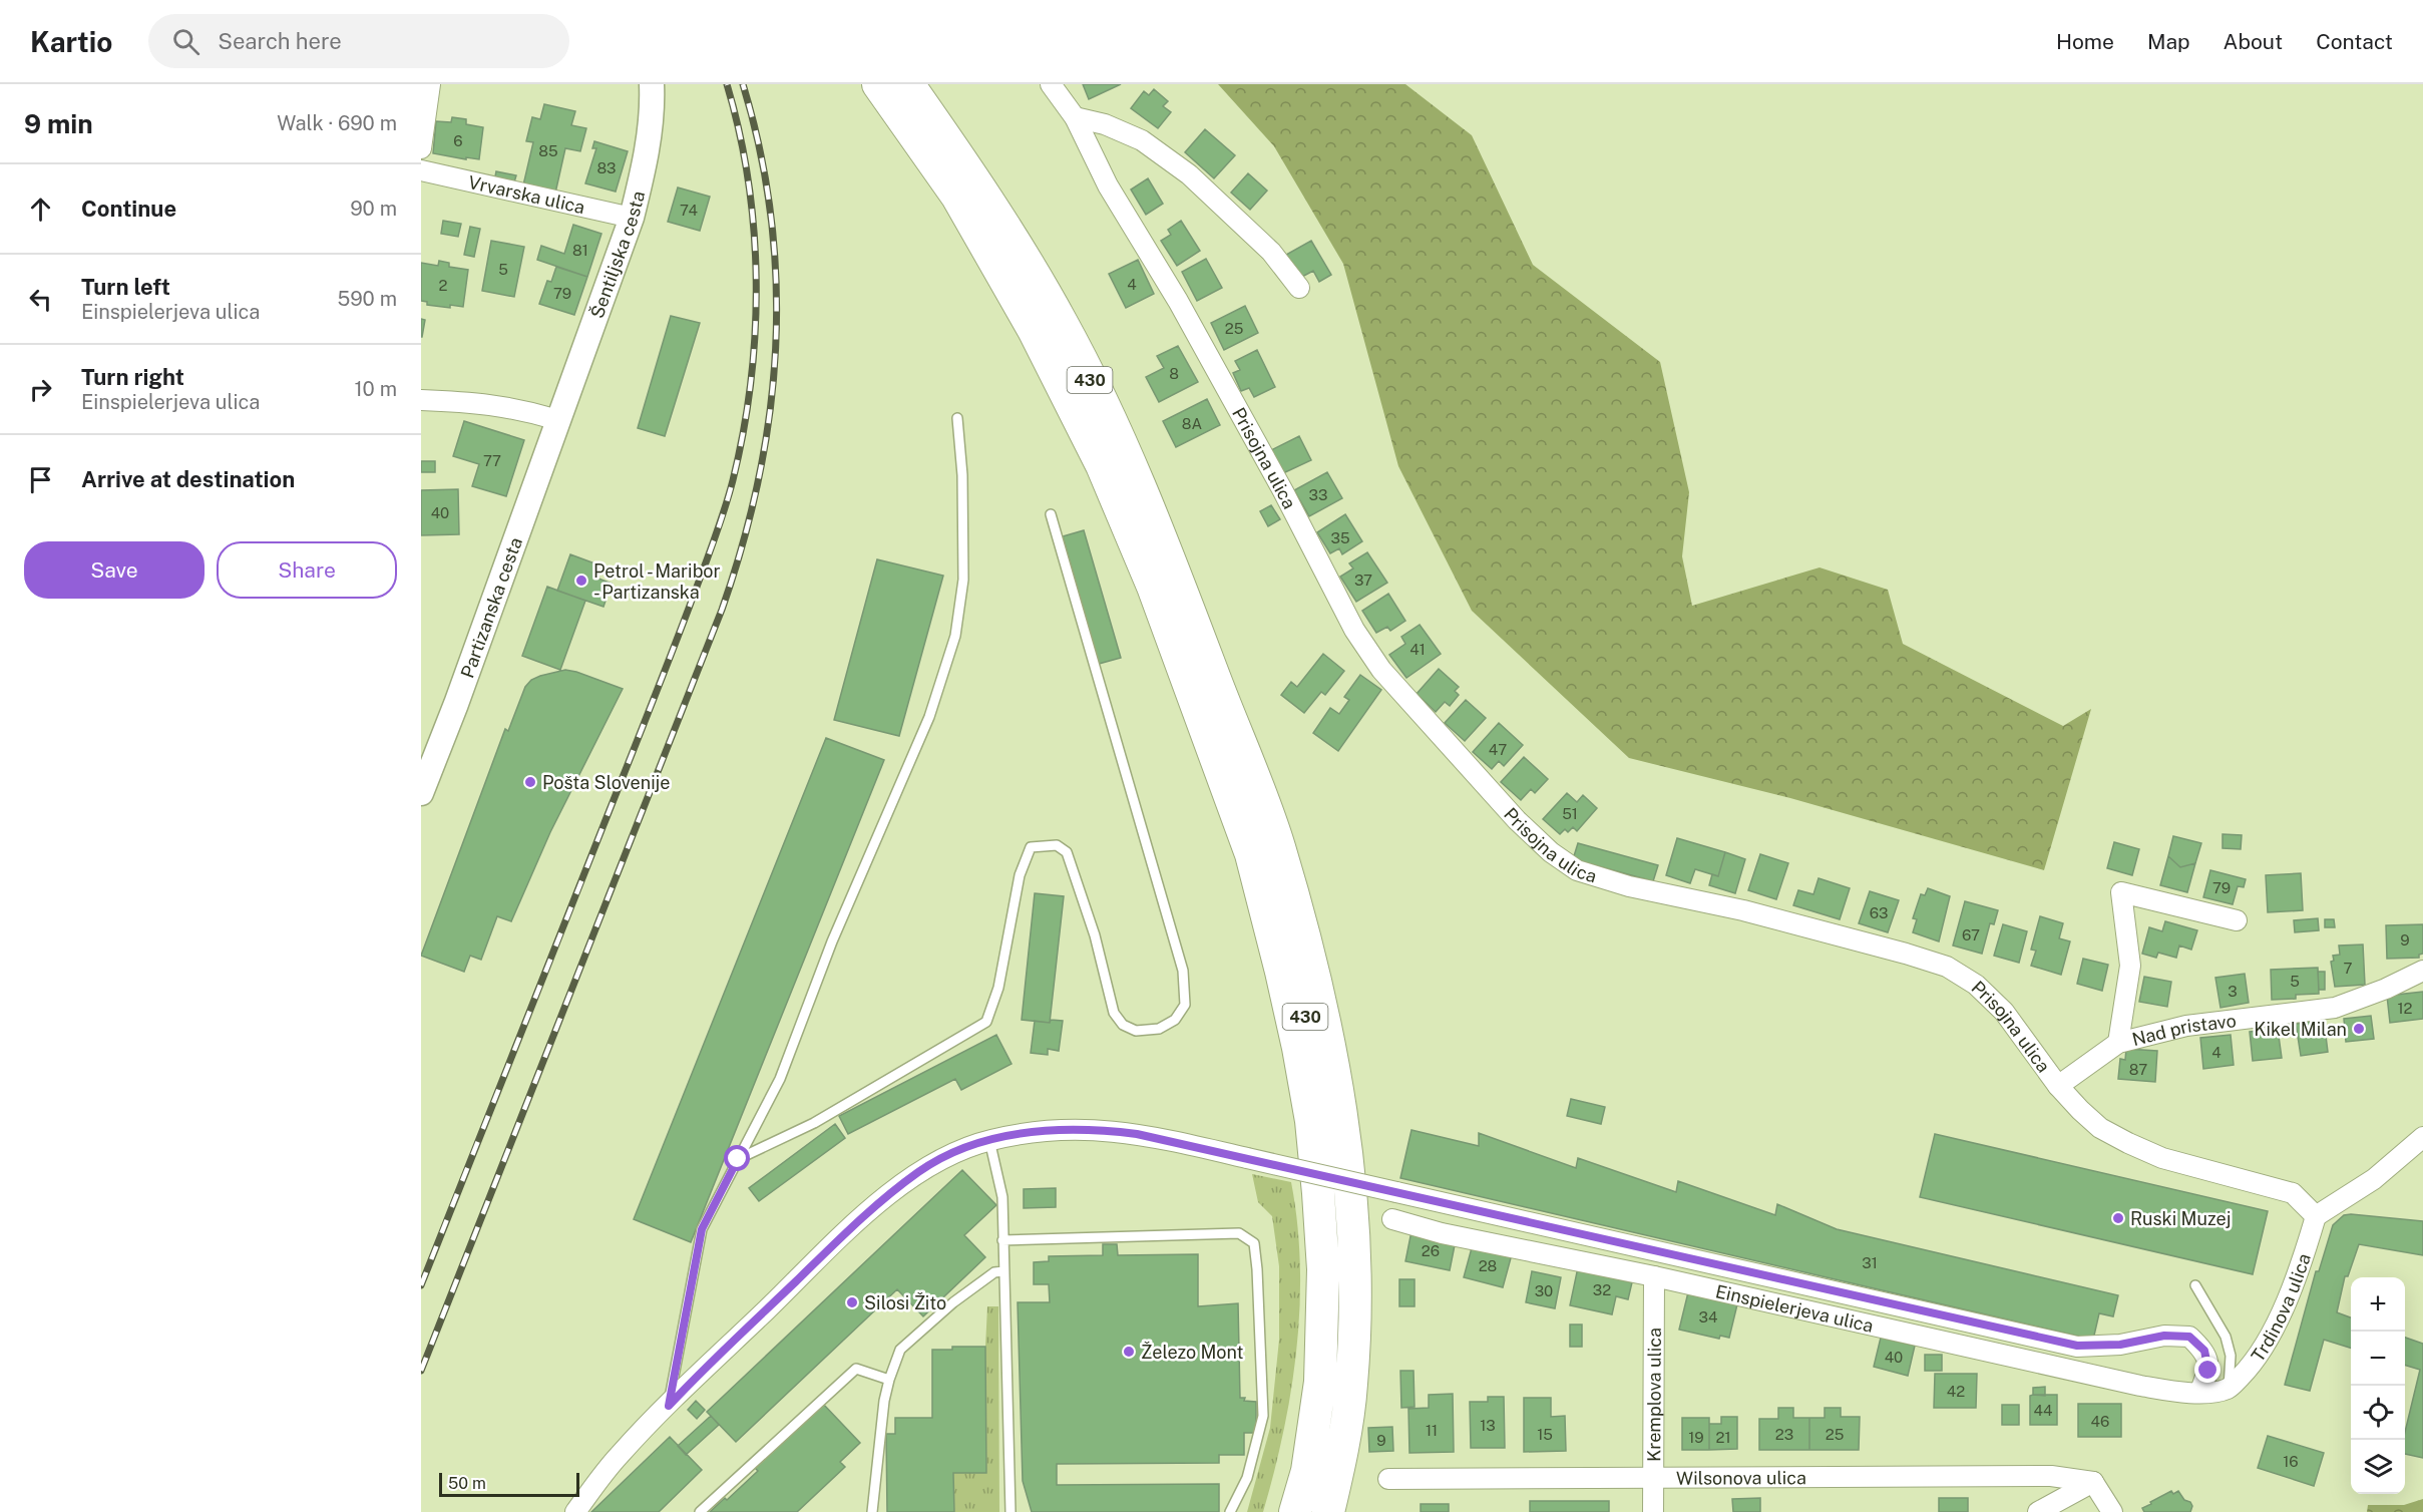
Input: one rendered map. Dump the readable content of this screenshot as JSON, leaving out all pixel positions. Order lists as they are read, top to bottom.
{
  "streets": {
    "highway": ["430"],
    "street": [
      "Vrvarska ulica",
      "Šentiljska cesta",
      "Prisojna ulica",
      "Partizanska cesta",
      "Nad pristavo",
      "Trdinova ulica",
      "Einspielerjeva ulica",
      "Kremplova ulica",
      "Wilsonova ulica"
    ]
  },
  "crossings": [
    ["Vrvarska ulica", "Šentiljska cesta"],
    ["Šentiljska cesta", "Partizanska cesta"],
    ["Prisojna ulica", "Nad pristavo"],
    ["Prisojna ulica", "Trdinova ulica"],
    ["Trdinova ulica", "Einspielerjeva ulica"],
    ["Einspielerjeva ulica", "Kremplova ulica"],
    ["Kremplova ulica", "Wilsonova ulica"]
  ],
  "places": [
    "Petrol - Maribor - Partizanska",
    "Pošta Slovenije",
    "Kikel Milan",
    "Ruski Muzej",
    "Silosi Žito",
    "Železo Mont"
  ],
  "house_numbers": [
    "6",
    "85",
    "83",
    "74",
    "81",
    "5",
    "4",
    "2",
    "79",
    "25",
    "8",
    "8A",
    "77",
    "33",
    "40",
    "35",
    "37",
    "41",
    "47",
    "51",
    "79",
    "63",
    "67",
    "9",
    "7",
    "5",
    "3",
    "12",
    "4",
    "87",
    "26",
    "31",
    "28",
    "32",
    "30",
    "34",
    "40",
    "42",
    "44",
    "46",
    "13",
    "11",
    "15",
    "23",
    "25",
    "19",
    "21",
    "9",
    "16"
  ],
  "scale_bar": "50 m",
  "page": {
    "header": "Kartio",
    "search": "Search here",
    "nav": [
      "Home",
      "Map",
      "About",
      "Contact"
    ],
    "heading": ["9 min", "Walk · 690 m"],
    "list": [
      ["Continue", "90 m"],
      ["Turn left", "Einspielerjeva ulica", "590 m"],
      ["Turn right", "Einspielerjeva ulica", "10 m"],
      "Arrive at destination"
    ],
    "buttons": ["Save", "Share"],
    "map_buttons": ["+", "−"],
    "scale": "50 m"
  }
}
